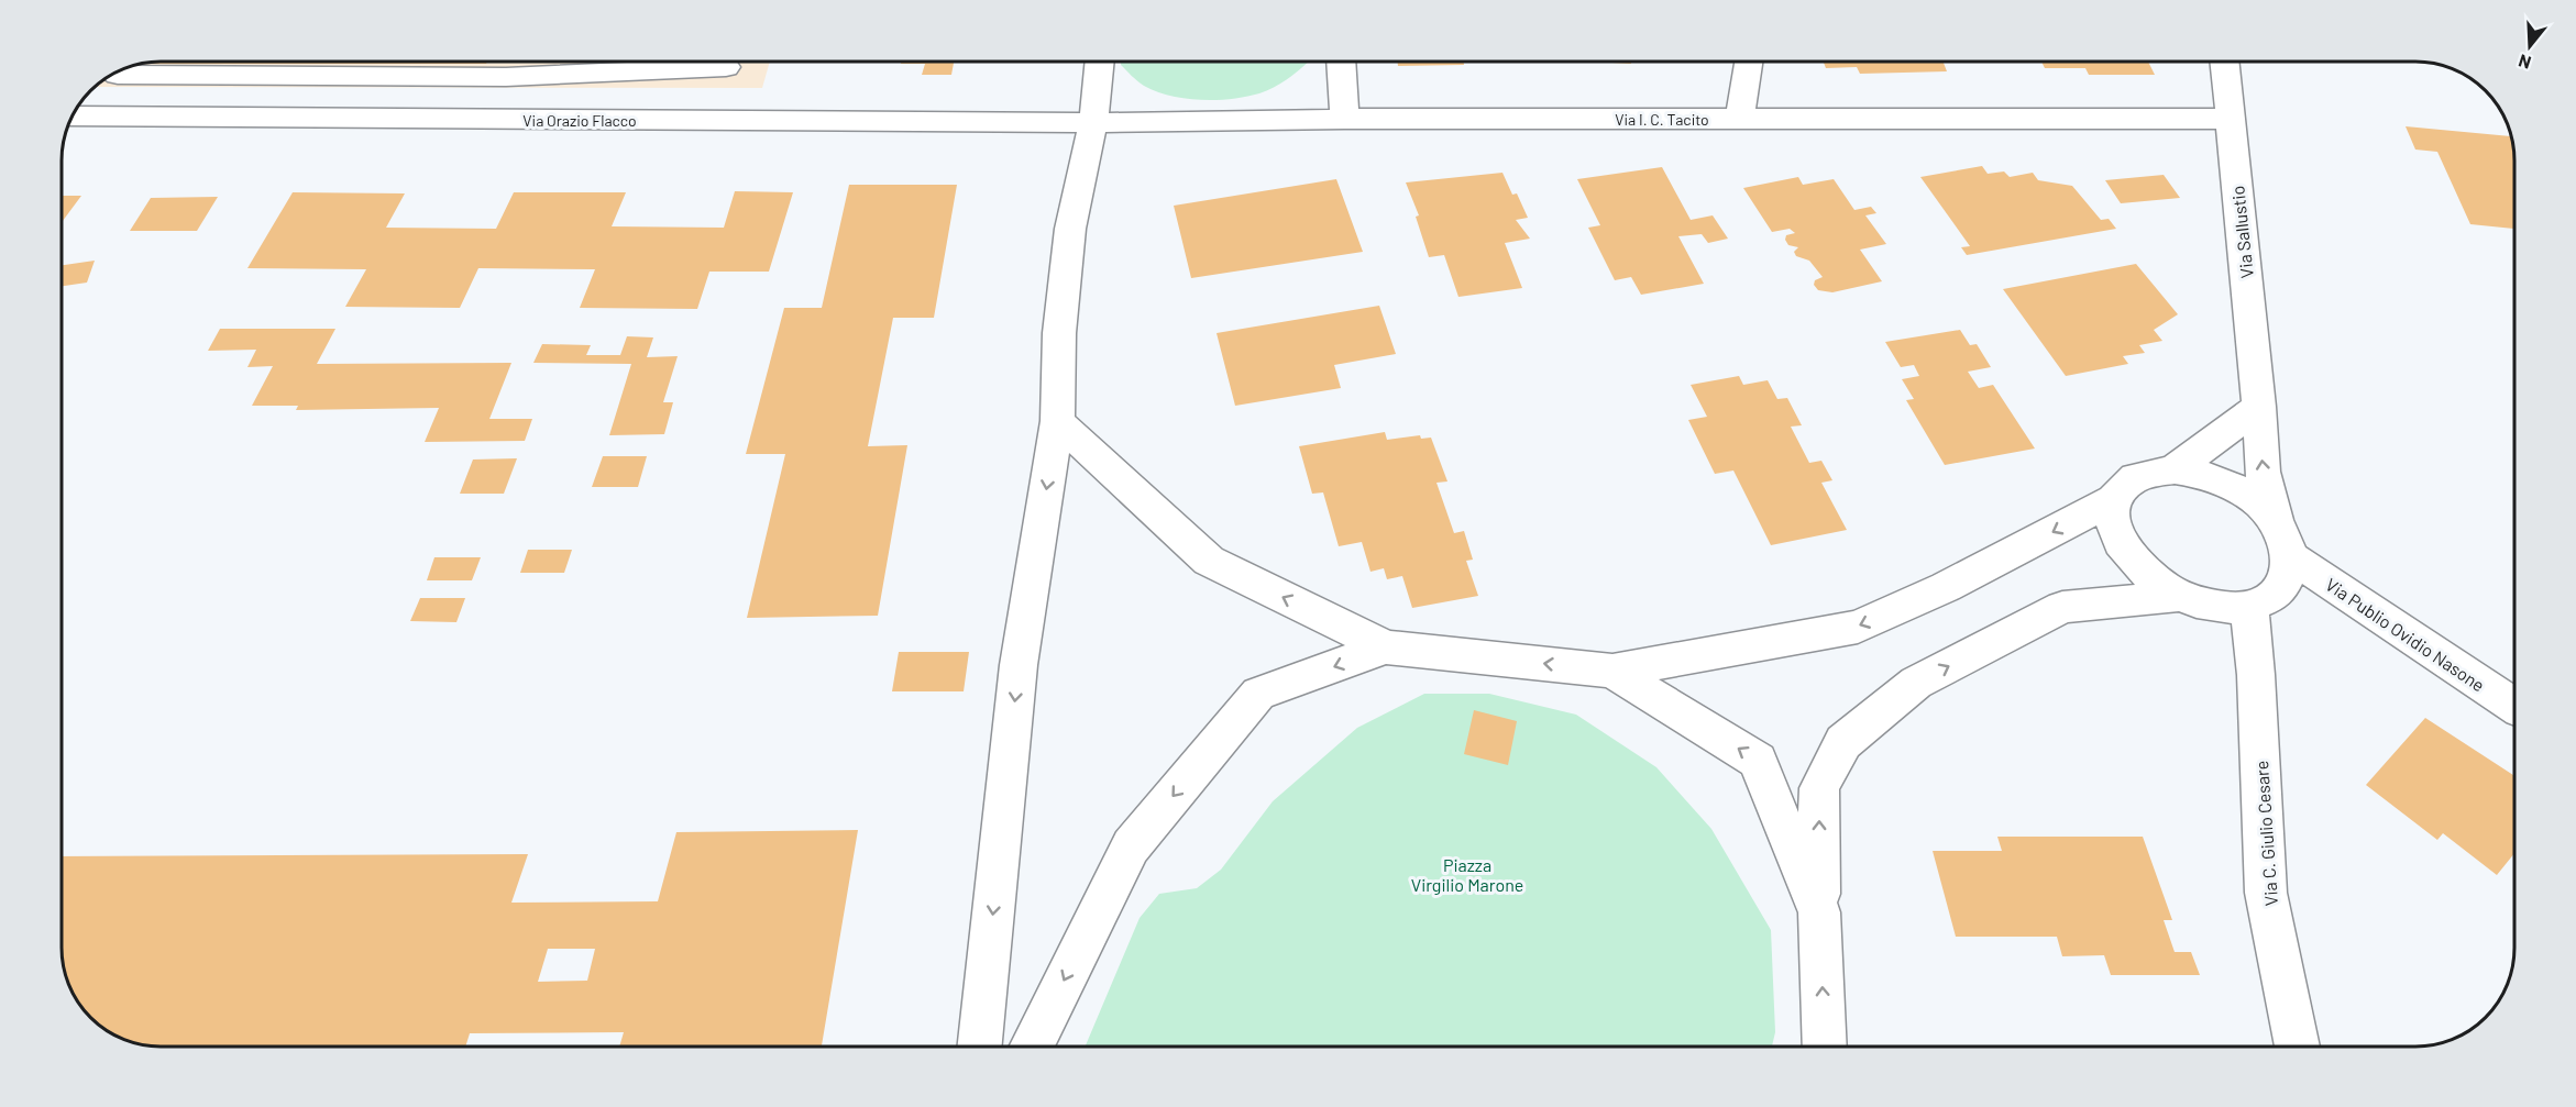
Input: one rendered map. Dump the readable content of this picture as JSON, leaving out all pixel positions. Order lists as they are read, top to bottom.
{
  "streets": {
    "street": [
      "Via I. C. Tacito",
      "Via Orazio Flacco",
      "Via Sallustio",
      "Via Publio Ovidio Nasone",
      "Via C. Giulio Cesare"
    ]
  },
  "crossings": [
    ["Via I. C. Tacito", "Via Orazio Flacco"],
    ["Via I. C. Tacito", "Via Sallustio"],
    ["Via Sallustio", "Via Publio Ovidio Nasone"],
    ["Via Sallustio", "Via C. Giulio Cesare"],
    ["Via Publio Ovidio Nasone", "Via C. Giulio Cesare"]
  ],
  "parks": ["Piazza Virgilio Marone"],
  "north": "bottom"
}
